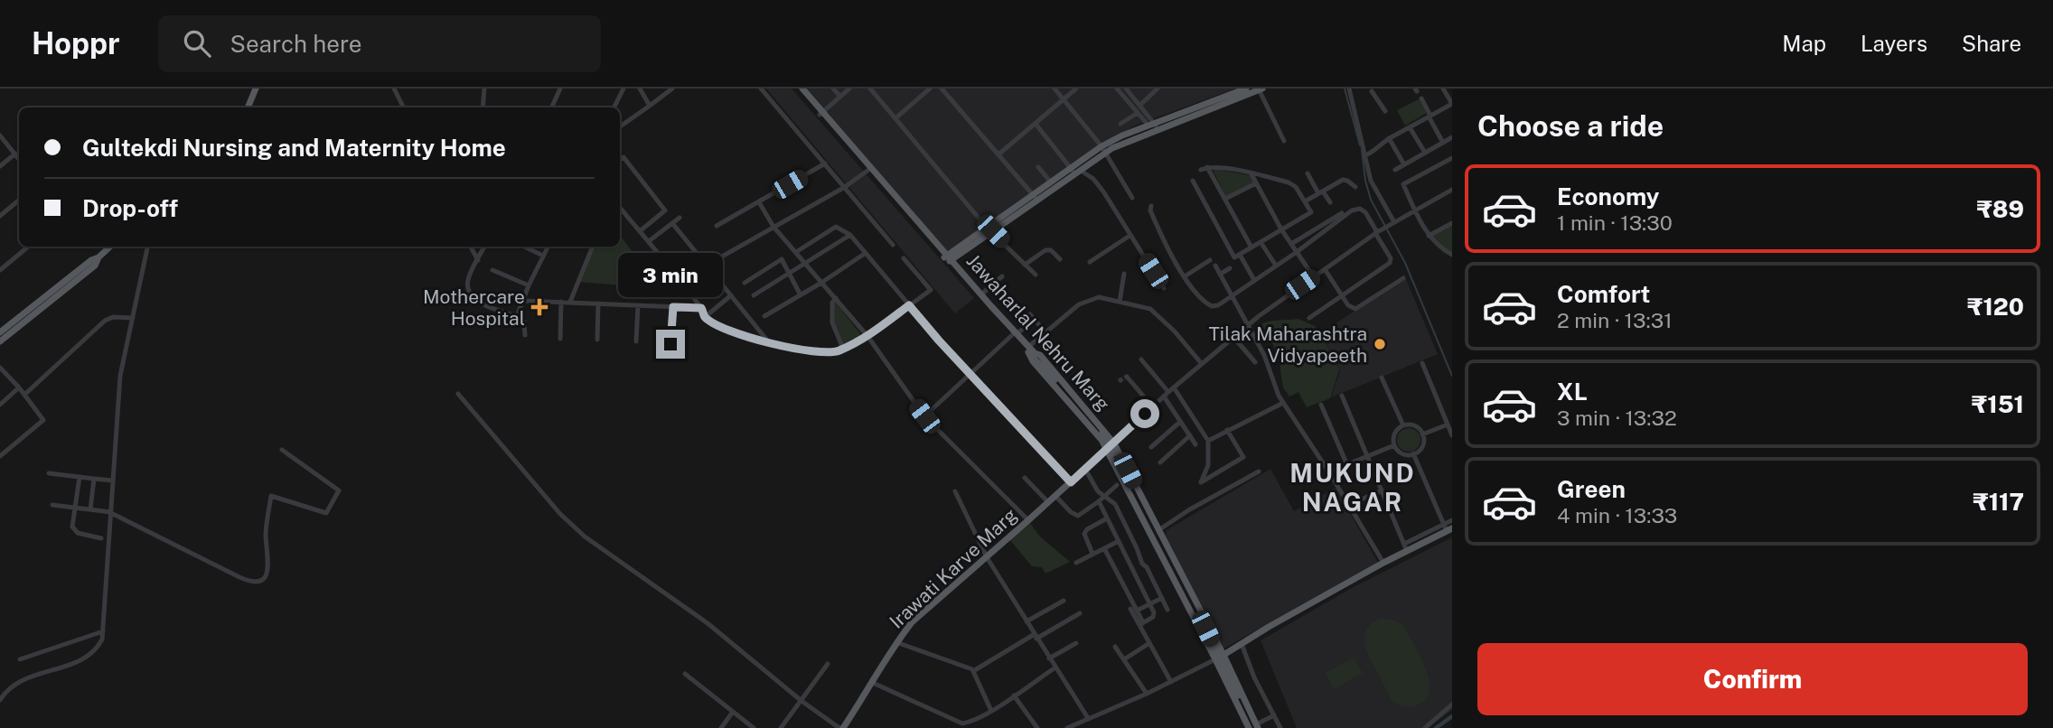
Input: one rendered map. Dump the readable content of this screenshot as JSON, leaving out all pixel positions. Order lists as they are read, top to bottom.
{
  "streets": {
    "main road": ["Jawaharlal Nehru Marg", "Irawati Karve Marg"]
  },
  "crossings": [
    ["Jawaharlal Nehru Marg", "Irawati Karve Marg"]
  ],
  "districts": ["MUKUND NAGAR"],
  "places": {
    "health": ["Mothercare Hospital"],
    "other": ["Tilak Maharashtra Vidyapeeth"]
  },
  "page": {
    "header": "Hoppr",
    "search": "Search here",
    "nav": ["Map", "Layers", "Share"],
    "heading": "Choose a ride",
    "banner": ["Gultekdi Nursing and Maternity Home", "Drop-off"],
    "list": [
      {
        "name": "Economy",
        "note": "1 min · 13:30",
        "value": "₹89"
      },
      {
        "name": "Comfort",
        "note": "2 min · 13:31",
        "value": "₹120"
      },
      {
        "name": "XL",
        "note": "3 min · 13:32",
        "value": "₹151"
      },
      {
        "name": "Green",
        "note": "4 min · 13:33",
        "value": "₹117"
      }
    ],
    "bubble": "3 min",
    "buttons": "Confirm"
  }
}
